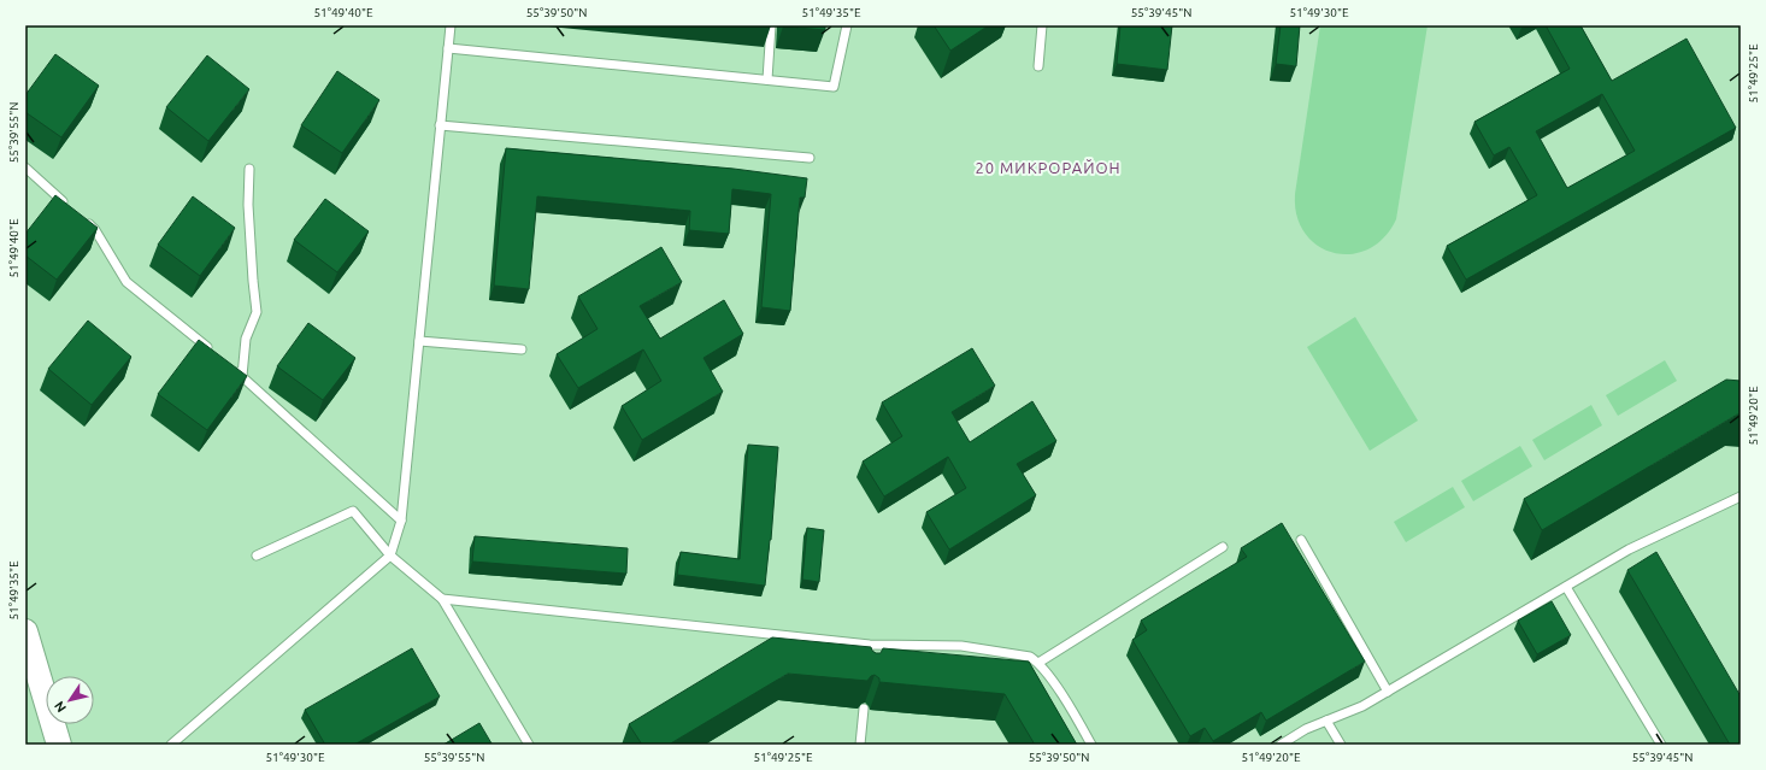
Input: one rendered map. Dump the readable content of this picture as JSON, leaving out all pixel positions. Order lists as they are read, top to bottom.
{
  "districts": ["20 МИКРОРАЙОН"],
  "north": "bottom left",
  "coordinates": [
    "51°49'40\"E",
    "55°39'50\"N",
    "51°49'35\"E",
    "55°39'45\"N",
    "51°49'30\"E",
    "51°49'25\"E",
    "55°39'55\"N",
    "51°49'20\"E"
  ]
}
